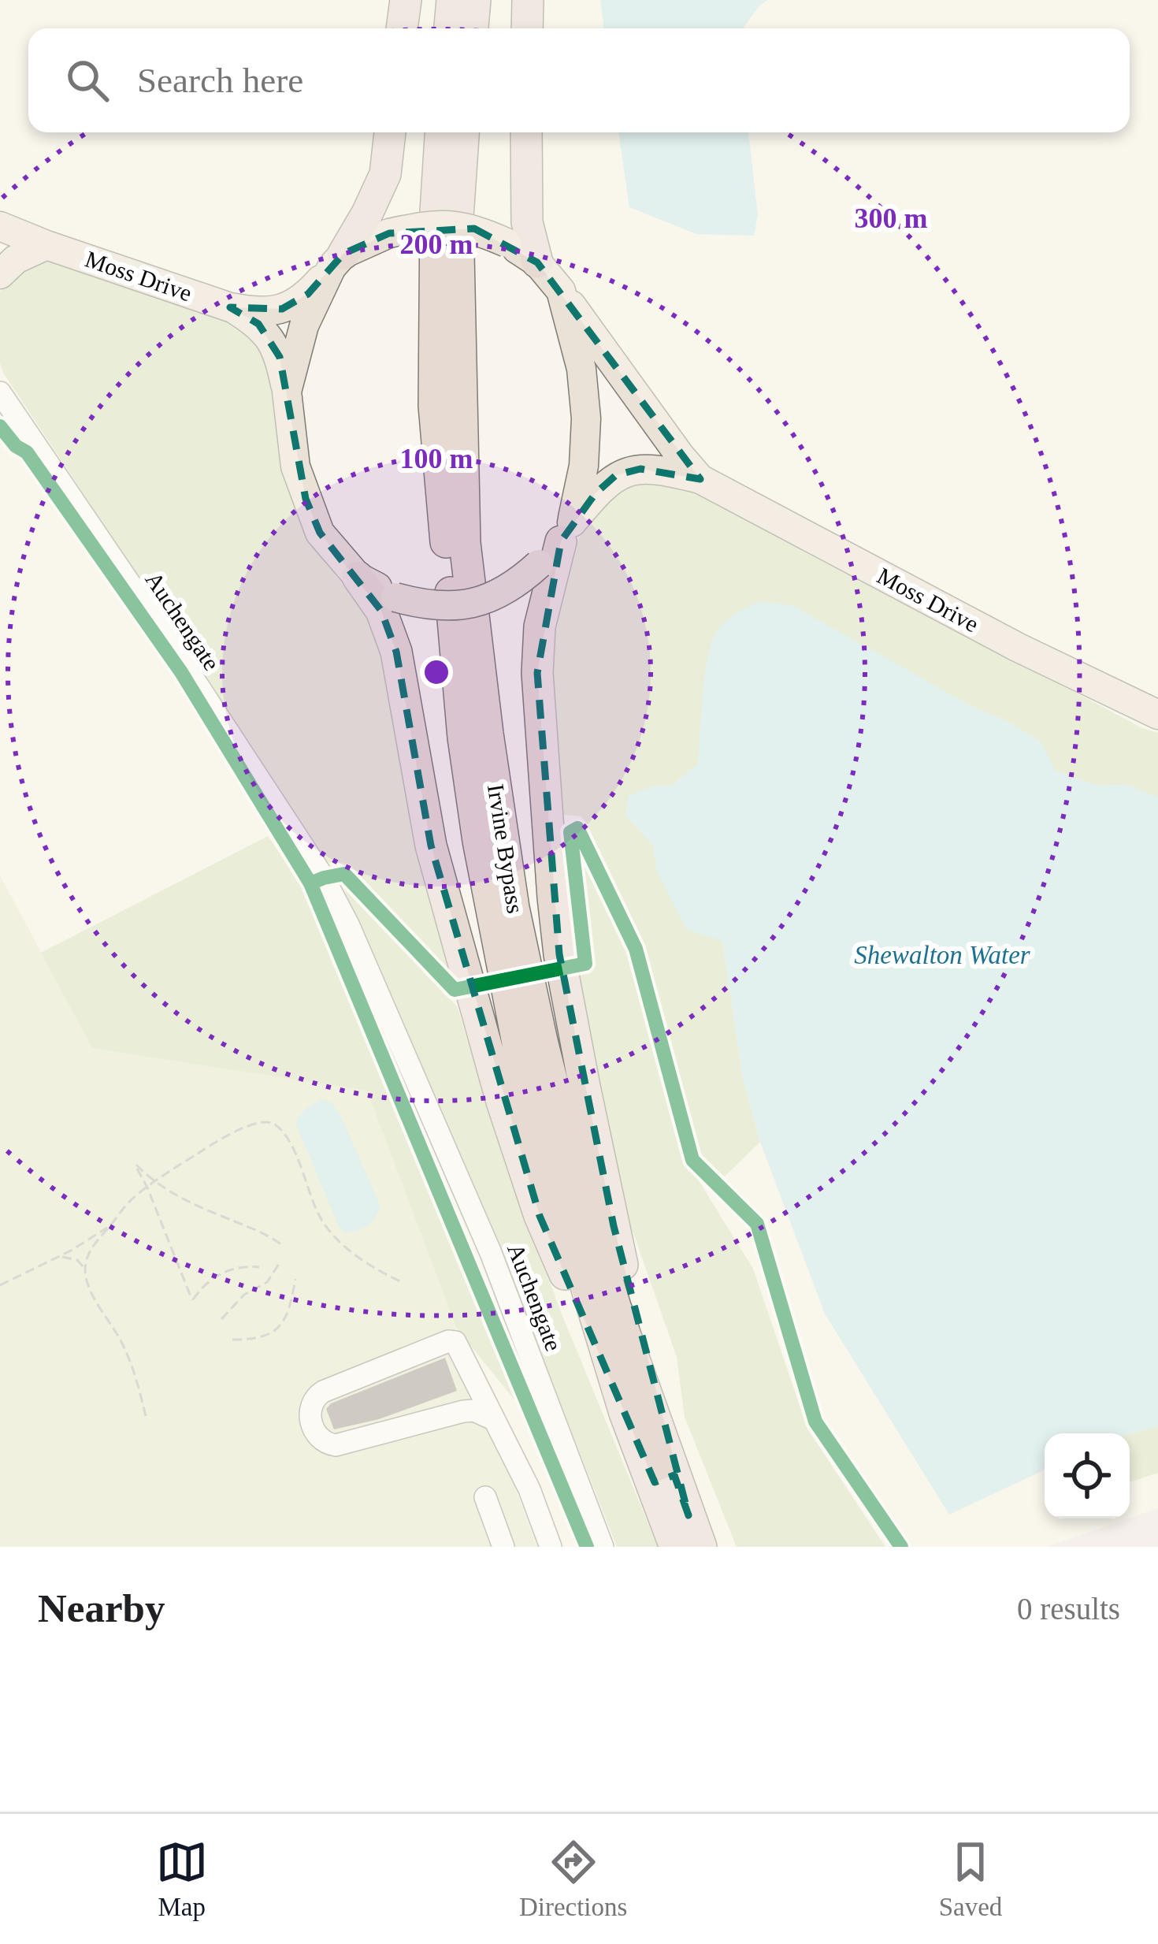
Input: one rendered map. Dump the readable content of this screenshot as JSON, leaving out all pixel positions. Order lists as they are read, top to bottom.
{
  "streets": {
    "highway": ["Irvine Bypass"],
    "main road": ["Moss Drive"],
    "street": ["Auchengate"]
  },
  "water": ["Shewalton Water"],
  "page": {
    "search": "Search here",
    "heading": ["Nearby", "0 results"],
    "nav": ["Map", "Directions", "Saved"]
  },
  "rings": ["300 m", "200 m", "100 m"]
}
